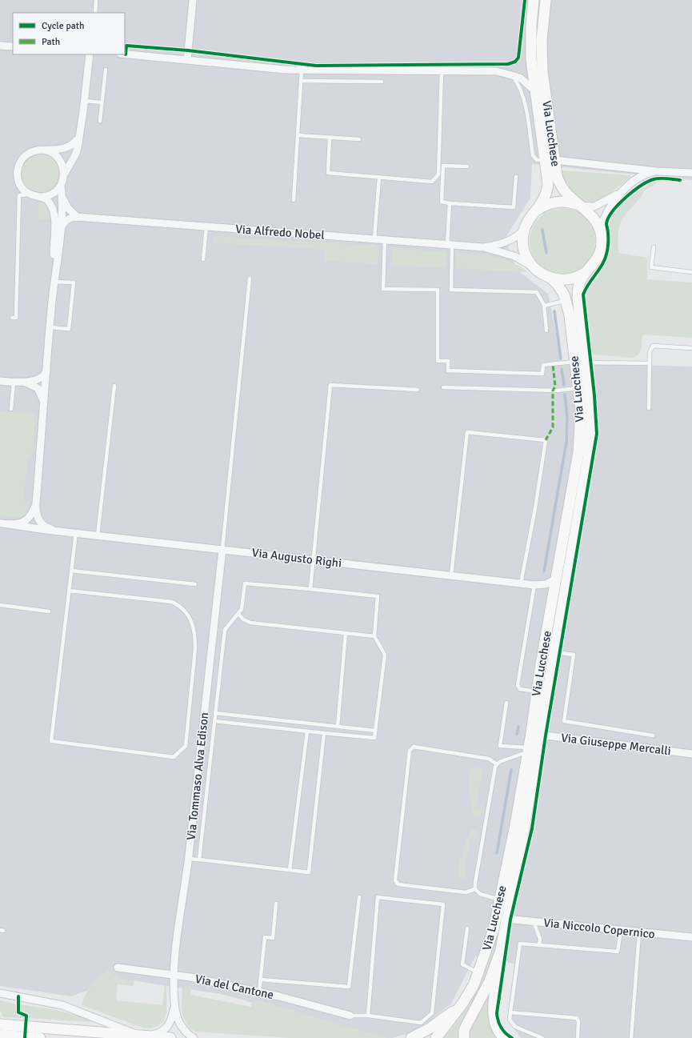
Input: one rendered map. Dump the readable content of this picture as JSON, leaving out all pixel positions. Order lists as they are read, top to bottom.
{
  "streets": {
    "main road": ["Via Lucchese"],
    "street": [
      "Via Alfredo Nobel",
      "Via Augusto Righi",
      "Via Giuseppe Mercalli",
      "Via Tommaso Alva Edison",
      "Via Niccolo Copernico",
      "Via del Cantone"
    ]
  },
  "crossings": [
    ["Via Lucchese", "Via Alfredo Nobel"],
    ["Via Lucchese", "Via Augusto Righi"],
    ["Via Lucchese", "Via Giuseppe Mercalli"],
    ["Via Lucchese", "Via Niccolo Copernico"],
    ["Via Augusto Righi", "Via Tommaso Alva Edison"],
    ["Via Tommaso Alva Edison", "Via del Cantone"]
  ],
  "legend": ["Cycle path", "Path"]
}
